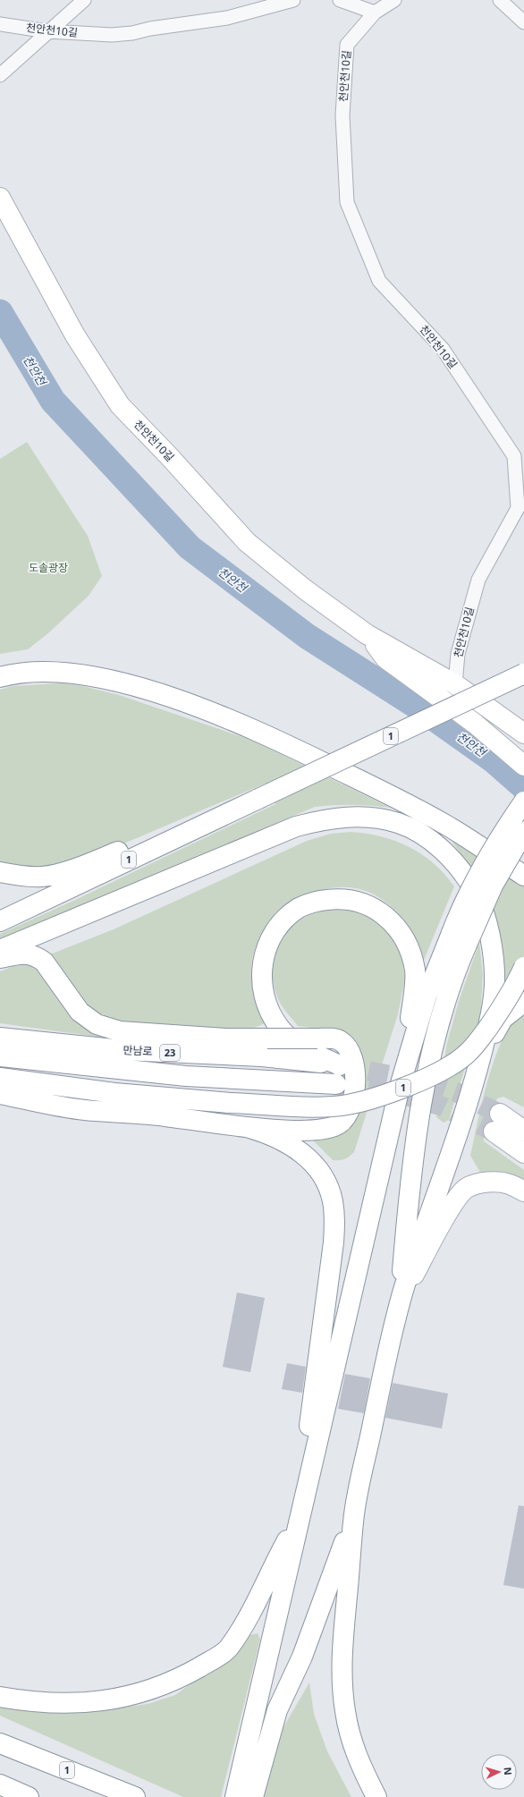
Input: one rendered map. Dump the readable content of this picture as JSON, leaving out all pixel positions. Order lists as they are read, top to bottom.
{
  "streets": {
    "main road": [
      "천안천10길",
      "1",
      "만남로",
      "23"
    ]
  },
  "water": ["천안천"],
  "parks": ["도솔광장"],
  "north": "right"
}
